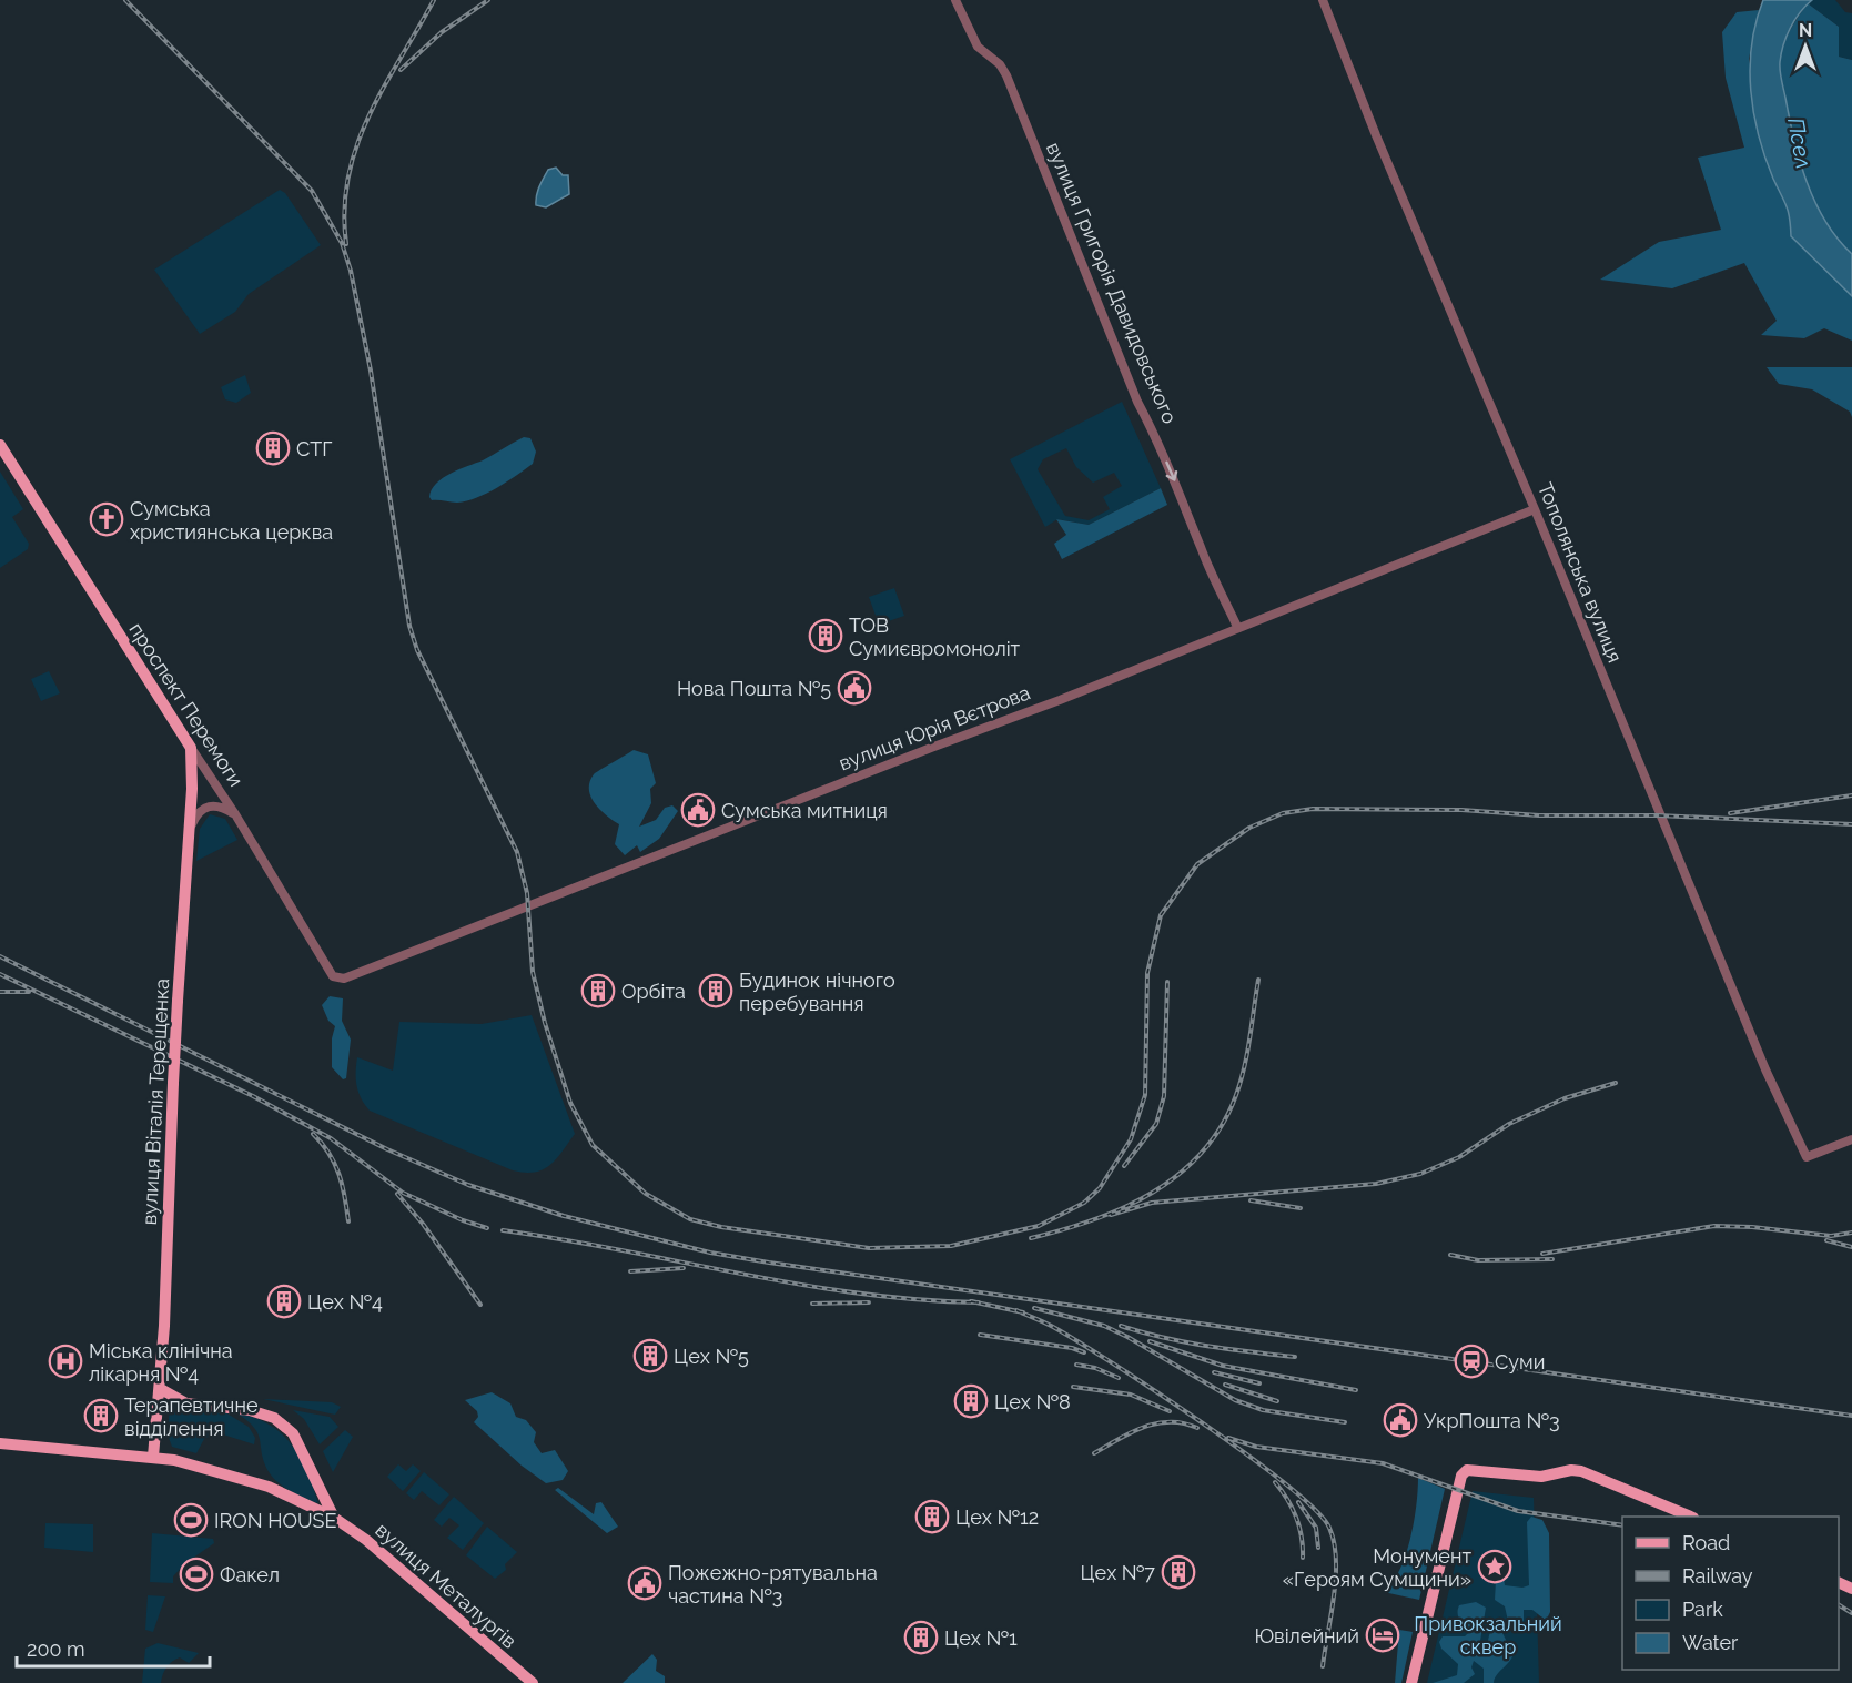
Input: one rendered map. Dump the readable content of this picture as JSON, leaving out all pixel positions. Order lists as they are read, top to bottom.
{
  "streets": {
    "main road": ["проспект Перемоги", "вулиця Віталія Терещенка", "вулиця Металургів"],
    "street": ["вулиця Григорія Давидовського", "Тополянська вулиця", "вулиця Юрія Вєтрова"]
  },
  "crossings": [
    ["вулиця Григорія Давидовського", "вулиця Юрія Вєтрова"],
    ["Тополянська вулиця", "вулиця Юрія Вєтрова"],
    ["проспект Перемоги", "вулиця Юрія Вєтрова"],
    ["проспект Перемоги", "вулиця Віталія Терещенка"],
    ["вулиця Віталія Терещенка", "вулиця Металургів"]
  ],
  "one_way": ["вулиця Григорія Давидовського"],
  "water": ["Псел"],
  "parks": ["Привокзальний сквер"],
  "places": {
    "building": [
      "СТГ",
      "ТОВ Сумиєвромоноліт",
      "Орбіта",
      "Будинок нічного перебування",
      "Цех №4",
      "Цех №5",
      "Цех №8",
      "Терапевтичне відділення",
      "Цех №12",
      "Цех №7",
      "Цех №1"
    ],
    "church": ["Сумська християнська церква"],
    "public building": [
      "Нова Пошта №5",
      "Сумська митниця",
      "УкрПошта №3",
      "Пожежно-рятувальна частина №3"
    ],
    "hospital": ["Міська клінічна лікарня №4"],
    "station": ["Суми"],
    "sports": ["IRON HOUSE", "Факел"],
    "place": ["Монумент «Героям Сумщини»"],
    "hotel": ["Ювілейний"]
  },
  "legend": [
    "Road",
    "Railway",
    "Park",
    "Water"
  ],
  "scale_bar": "200 m",
  "north": "top"
}
